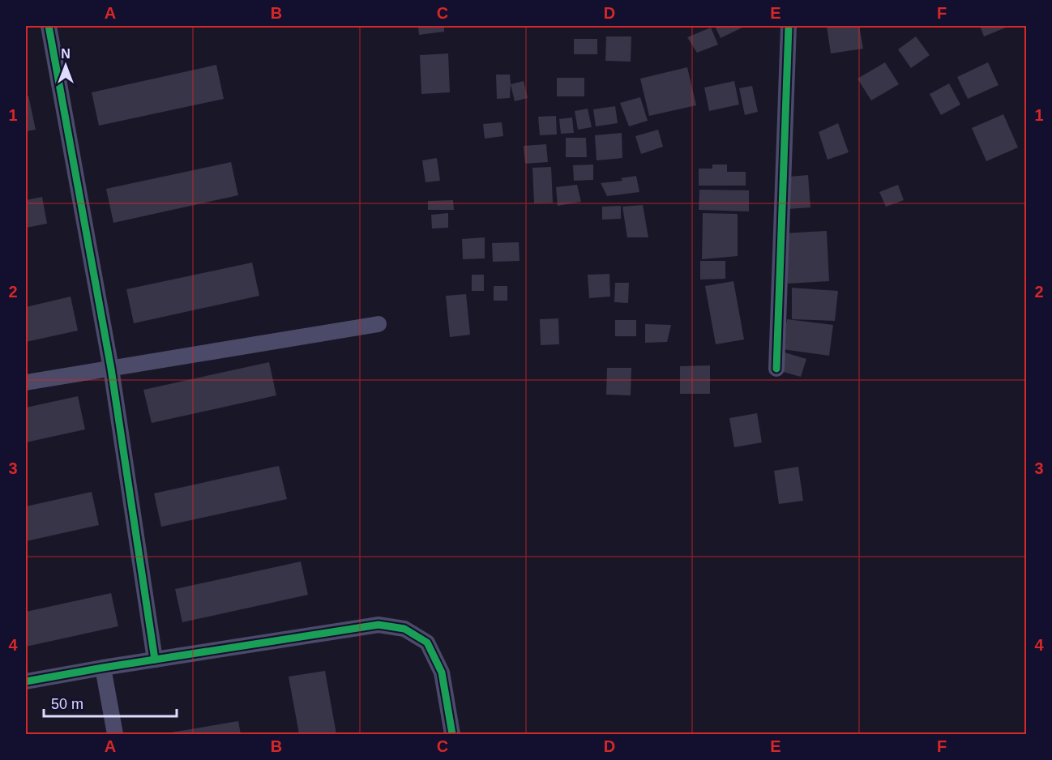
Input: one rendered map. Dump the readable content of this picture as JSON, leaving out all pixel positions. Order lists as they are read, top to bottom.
{
  "scale_bar": "50 m",
  "north": "top",
  "grid": {
    "columns": [
      "A",
      "B",
      "C",
      "D",
      "E",
      "F"
    ],
    "rows": [
      "1",
      "2",
      "3",
      "4"
    ]
  }
}
